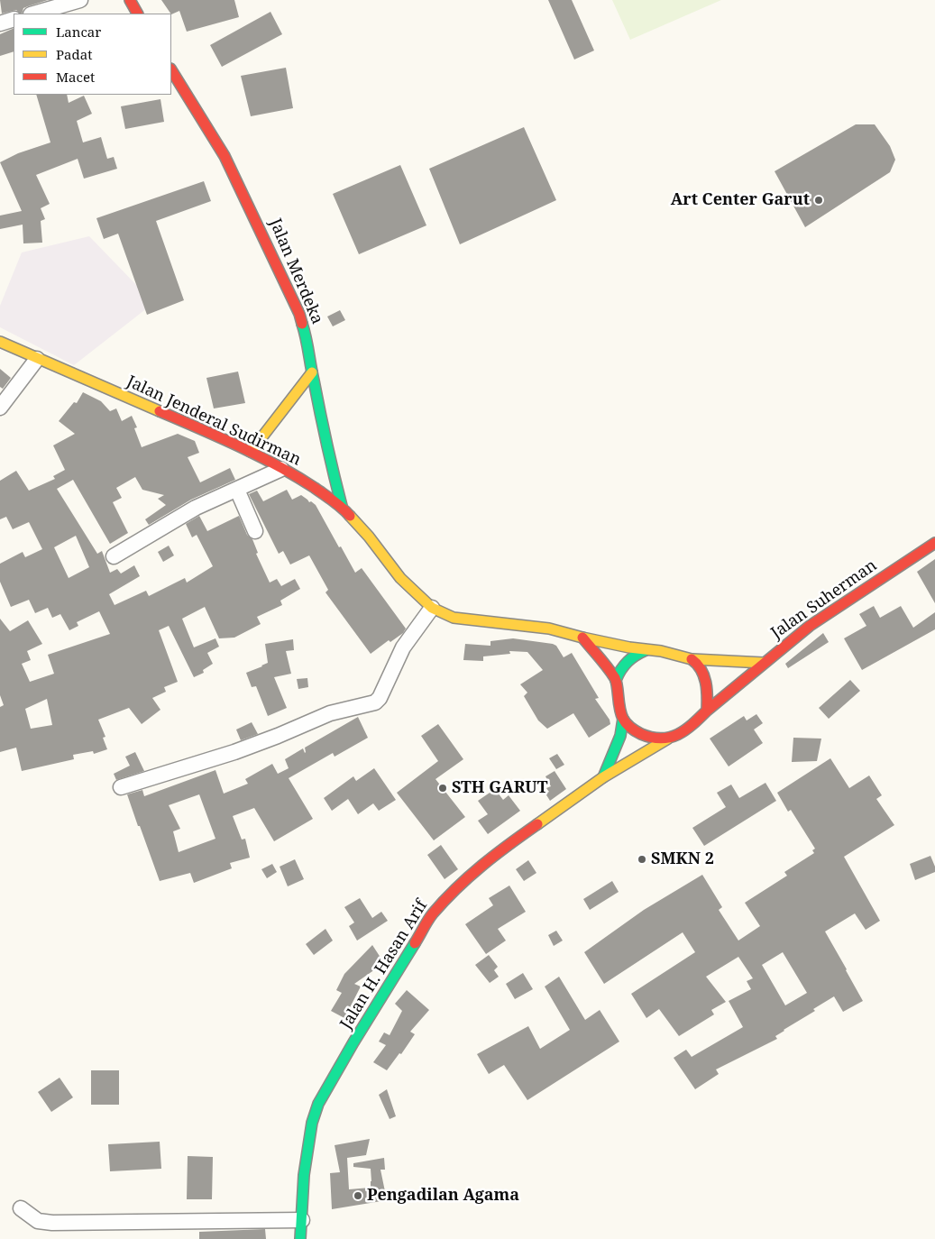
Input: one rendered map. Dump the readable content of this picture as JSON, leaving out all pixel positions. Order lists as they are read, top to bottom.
{
  "streets": {
    "main road": [
      "Jalan Merdeka",
      "Jalan Jenderal Sudirman",
      "Jalan Suherman",
      "Jalan H. Hasan Arif"
    ]
  },
  "crossings": [
    ["Jalan Merdeka", "Jalan Jenderal Sudirman"],
    ["Jalan Jenderal Sudirman", "Jalan Suherman"],
    ["Jalan Jenderal Sudirman", "Jalan H. Hasan Arif"],
    ["Jalan Suherman", "Jalan H. Hasan Arif"]
  ],
  "places": [
    "Art Center Garut",
    "STH GARUT",
    "SMKN 2",
    "Pengadilan Agama"
  ],
  "legend": ["Lancar", "Padat", "Macet"]
}
